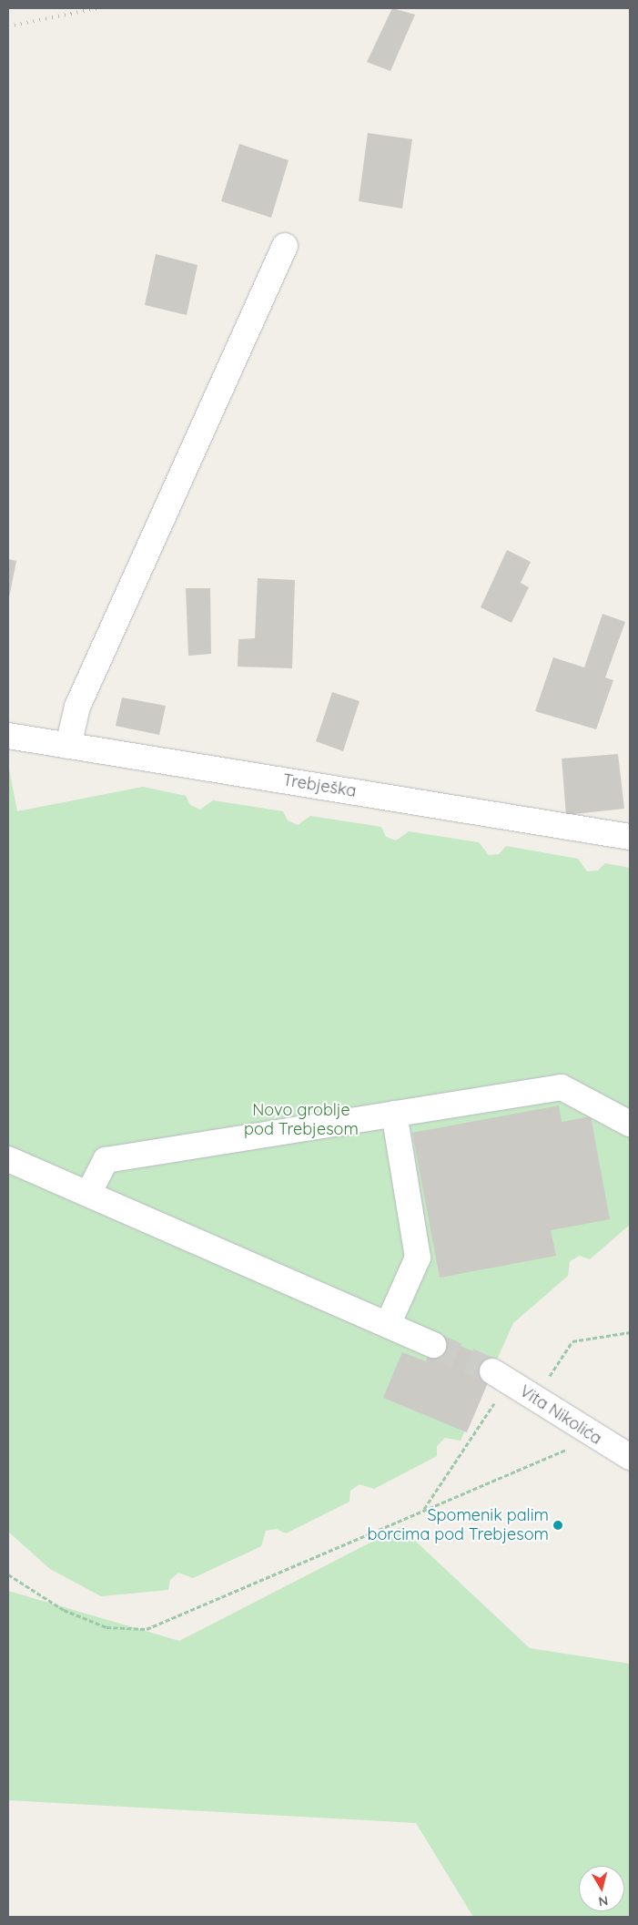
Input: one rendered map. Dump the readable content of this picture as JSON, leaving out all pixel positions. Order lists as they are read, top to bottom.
{
  "streets": {
    "street": ["Trebješka", "Vita Nikolića"]
  },
  "parks": ["Novo groblje pod Trebjesom"],
  "places": ["Spomenik palim borcima pod Trebjesom"],
  "north": "bottom"
}
